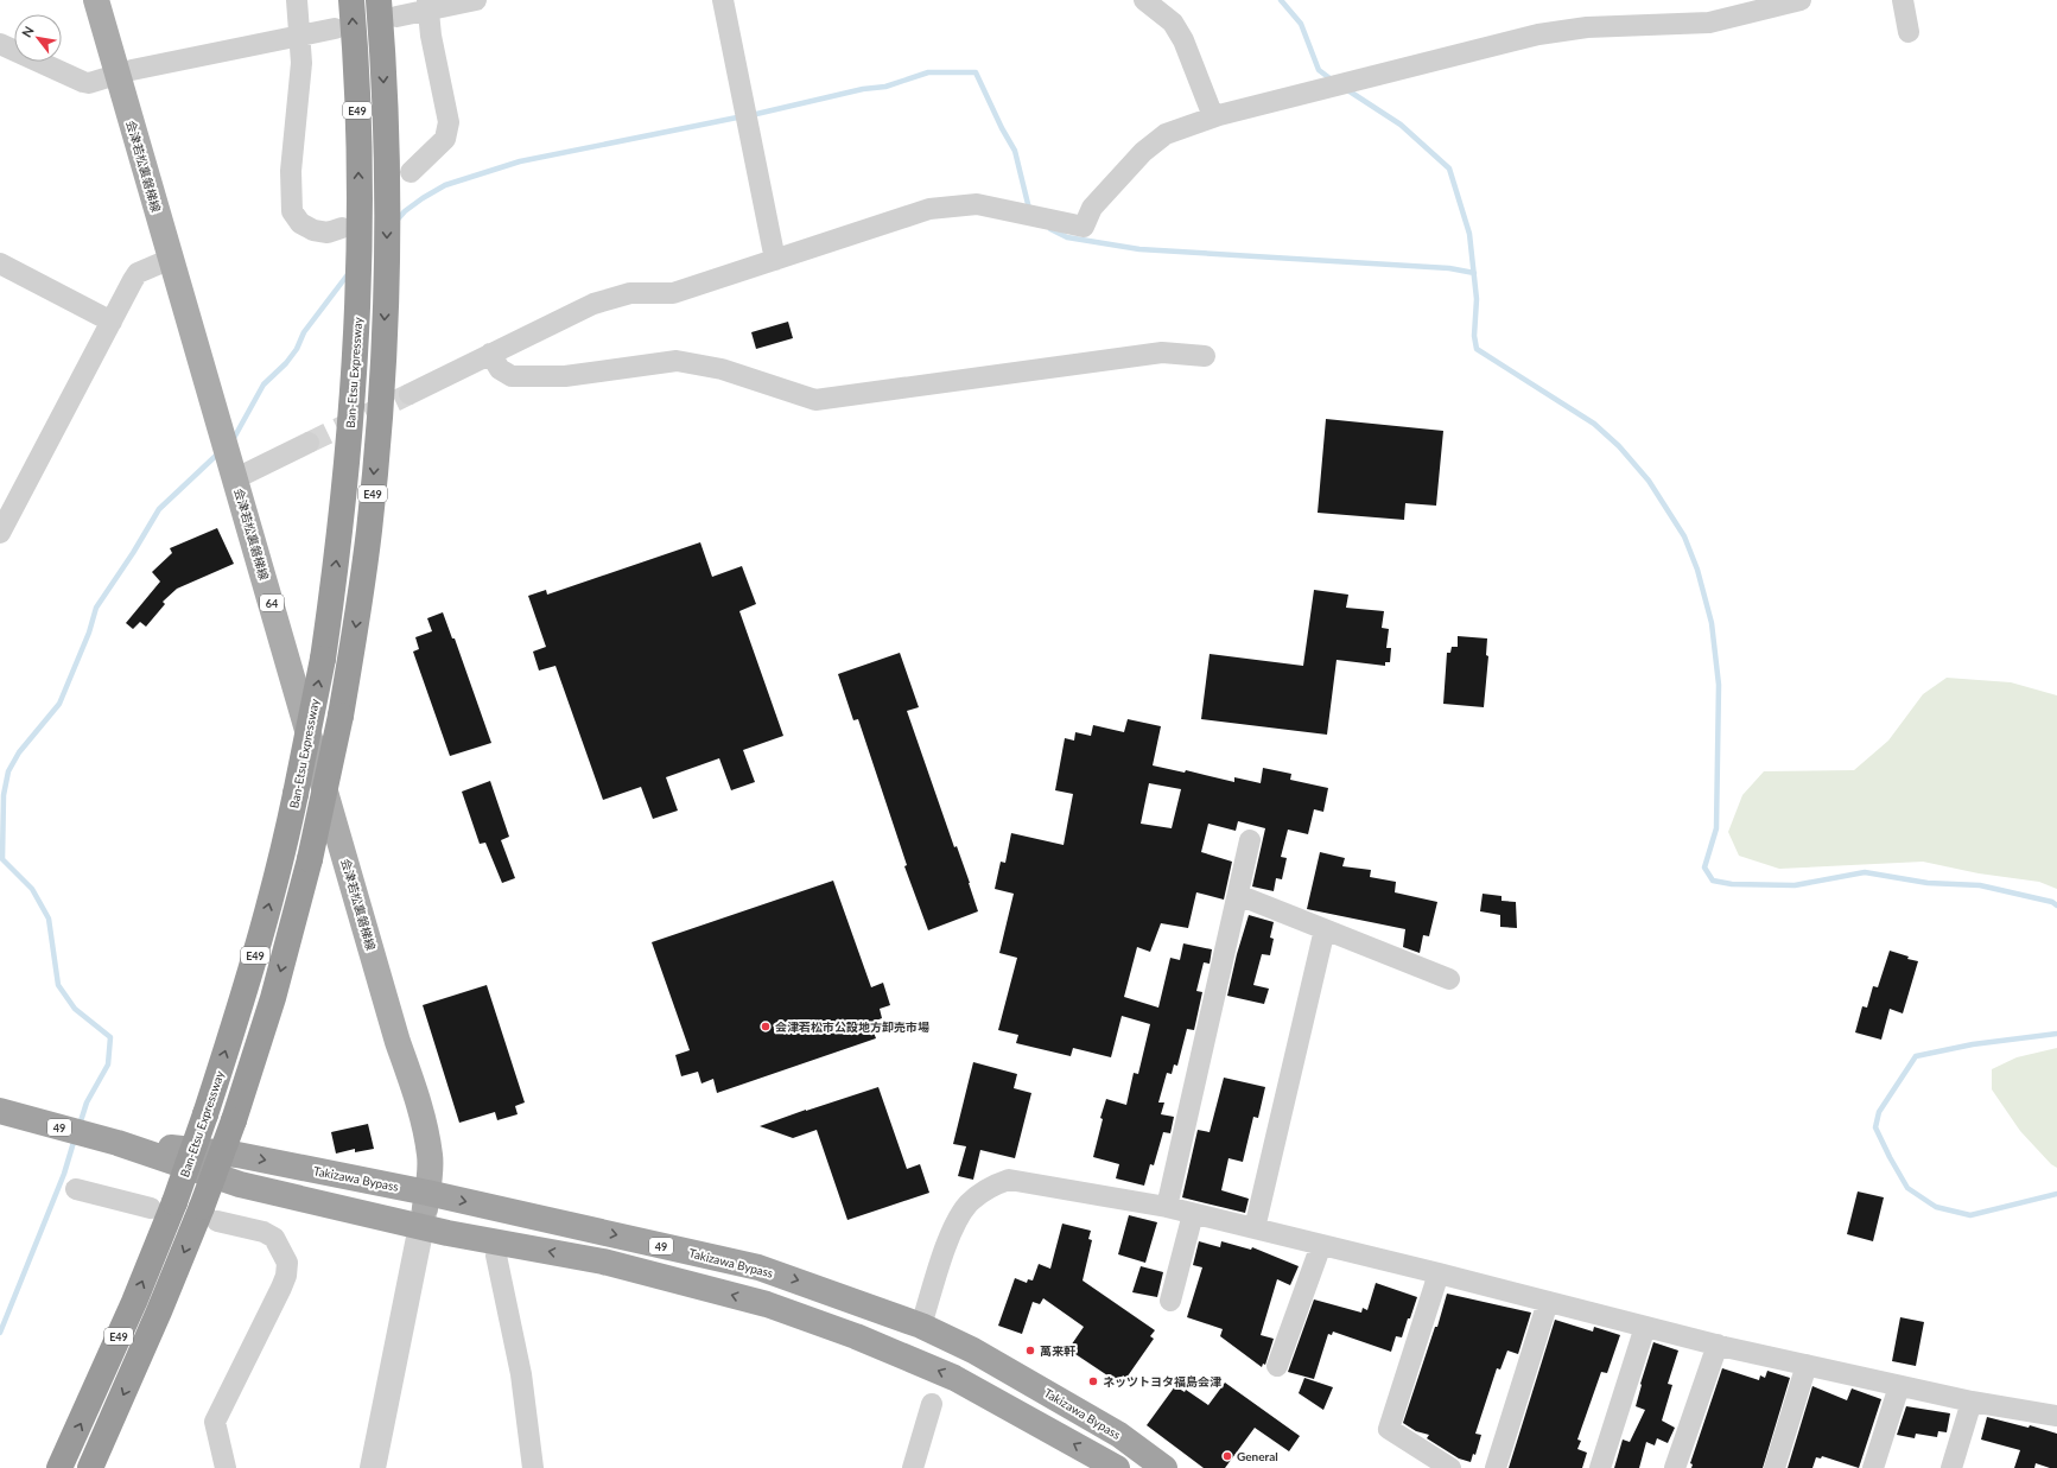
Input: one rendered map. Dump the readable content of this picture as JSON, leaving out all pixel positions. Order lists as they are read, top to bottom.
{
  "streets": {
    "highway": [
      "E49",
      "Ban-Etsu Expressway",
      "49",
      "Takizawa Bypass"
    ],
    "main road": ["会津若松裏磐梯線", "64"]
  },
  "crossings": [
    ["会津若松裏磐梯線", "Takizawa Bypass"]
  ],
  "places": [
    "会津若松市公設地方卸売市場",
    "萬来軒",
    "ネッツトヨタ福島会津",
    "General"
  ],
  "north": "top left"
}
